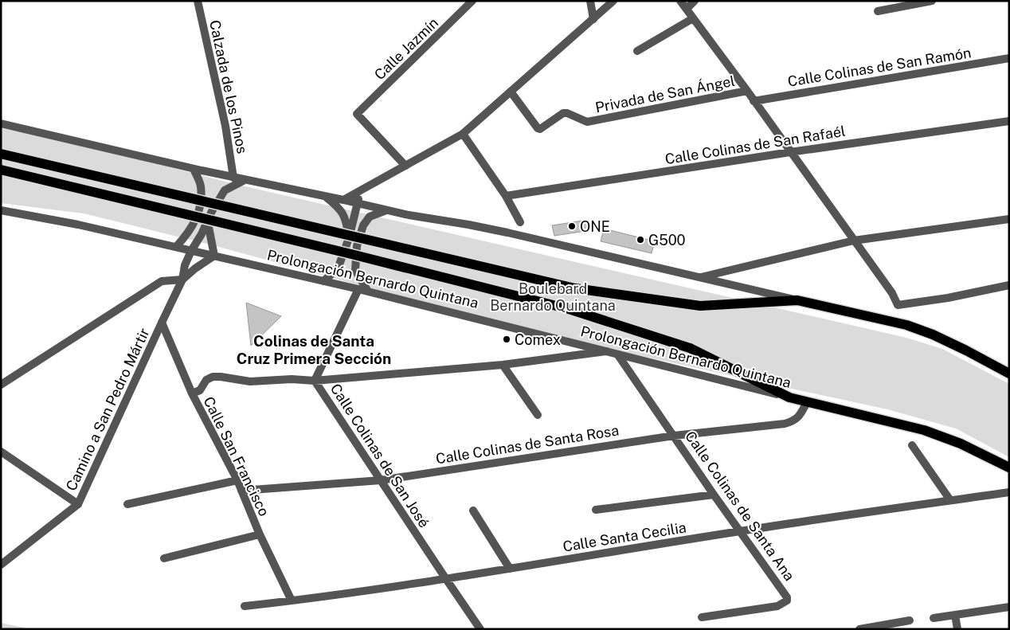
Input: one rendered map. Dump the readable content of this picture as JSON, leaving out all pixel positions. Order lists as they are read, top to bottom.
{
  "streets": {
    "main road": ["Prolongación Bernardo Quintana"],
    "street": [
      "Calle Jazmín",
      "Calle Colinas de San Ramón",
      "Calzada de los Pinos",
      "Privada de San Ángel",
      "Calle Colinas de San Rafaél",
      "Camino a San Pedro Mártir",
      "Calle Colinas de Santa Rosa",
      "Calle Colinas de San José",
      "Calle San Francisco",
      "Calle Colinas de Santa Ana",
      "Calle Santa Cecilia"
    ]
  },
  "crossings": [
    ["Prolongación Bernardo Quintana", "Camino a San Pedro Mártir"],
    ["Prolongación Bernardo Quintana", "Calle Colinas de Santa Rosa"],
    ["Prolongación Bernardo Quintana", "Calle Colinas de San José"],
    ["Prolongación Bernardo Quintana", "Calle Colinas de Santa Ana"],
    ["Camino a San Pedro Mártir", "Calle San Francisco"],
    ["Calle Colinas de Santa Rosa", "Calle Colinas de San José"],
    ["Calle Colinas de Santa Rosa", "Calle San Francisco"],
    ["Calle Colinas de Santa Rosa", "Calle Colinas de Santa Ana"],
    ["Calle Colinas de San José", "Calle Santa Cecilia"],
    ["Calle San Francisco", "Calle Santa Cecilia"],
    ["Calle Colinas de Santa Ana", "Calle Santa Cecilia"]
  ],
  "districts": ["Colinas de Santa Cruz Primera Sección"],
  "parks": ["Boulebard Bernardo Quintana"],
  "places": ["ONE", "G500", "Comex"]
}
